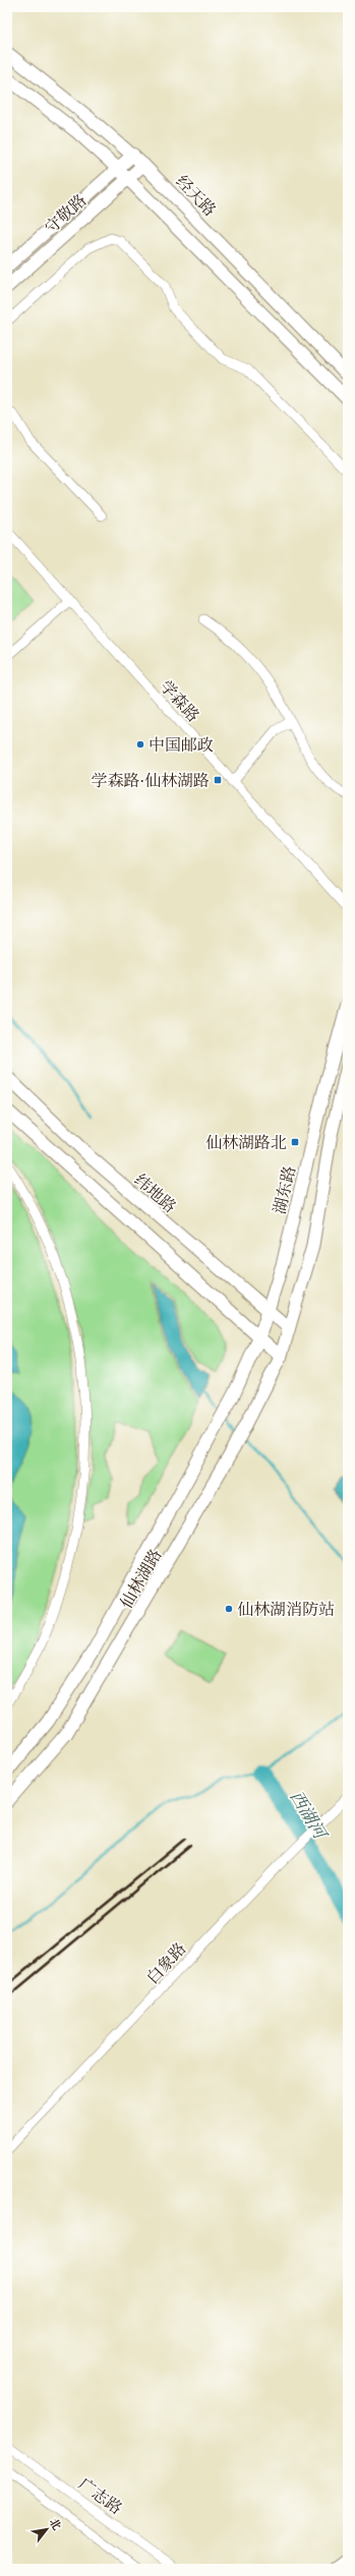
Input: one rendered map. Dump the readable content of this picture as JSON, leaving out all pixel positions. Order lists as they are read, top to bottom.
{
  "streets": {
    "main road": [
      "经天路",
      "守敬路",
      "湖东路",
      "纬地路",
      "仙林湖路"
    ],
    "street": ["学森路", "白象路", "广志路"]
  },
  "crossings": [
    ["经天路", "守敬路"],
    ["湖东路", "纬地路"],
    ["湖东路", "仙林湖路"]
  ],
  "water": ["西湖河"],
  "places": {
    "other": ["中国邮政", "仙林湖消防站"],
    "transit": ["学森路·仙林湖路", "仙林湖路北"]
  },
  "north": "top right"
}
